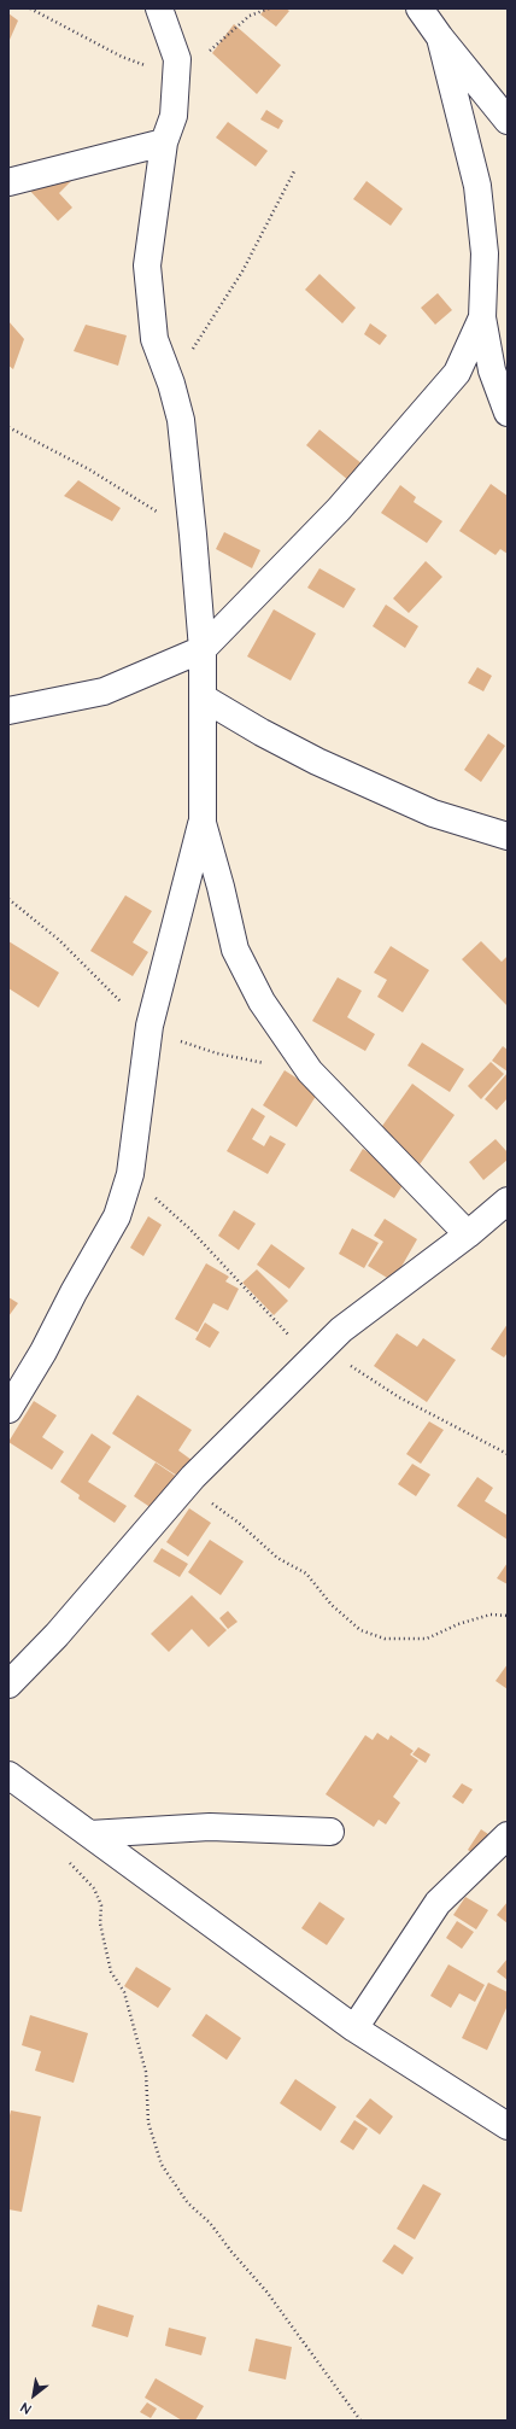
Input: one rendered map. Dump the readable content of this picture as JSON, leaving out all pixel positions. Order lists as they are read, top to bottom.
{
  "north": "bottom left"
}
